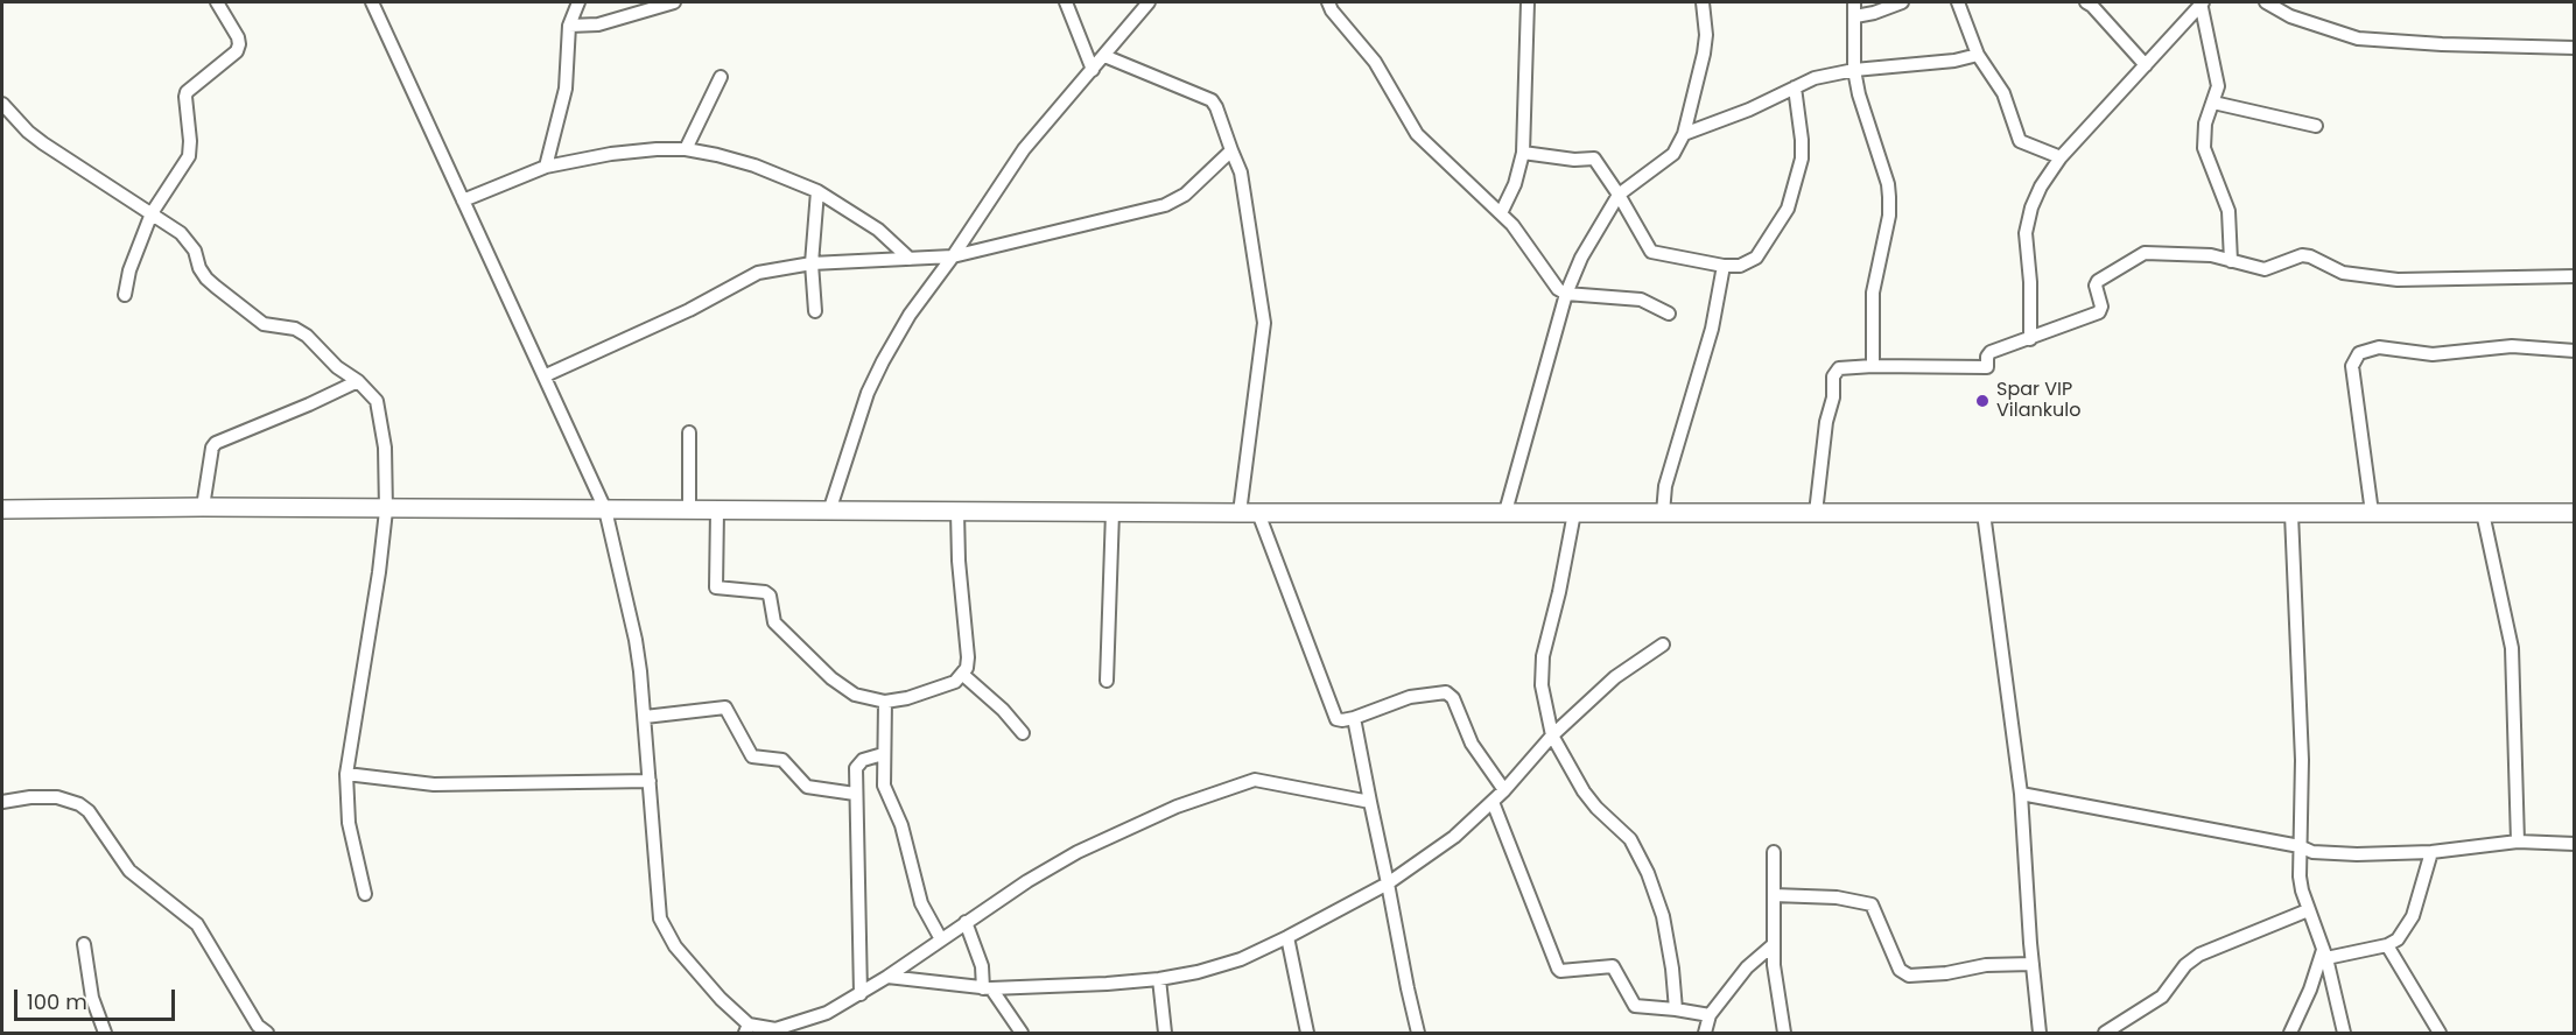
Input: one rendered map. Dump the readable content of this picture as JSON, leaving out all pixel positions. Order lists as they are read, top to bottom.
{
  "places": ["Spar VIP Vilankulo"],
  "scale_bar": "100 m"
}
